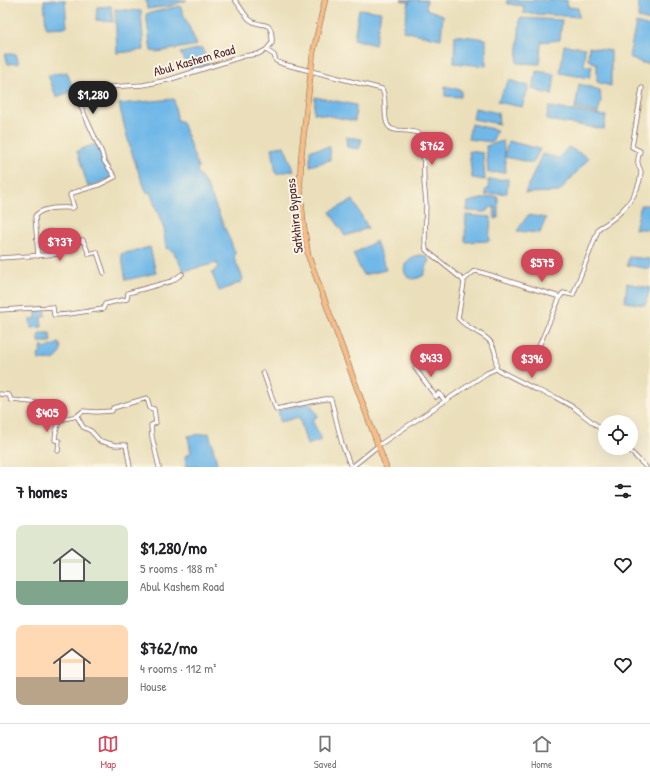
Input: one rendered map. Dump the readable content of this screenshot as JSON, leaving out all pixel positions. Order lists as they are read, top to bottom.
{
  "streets": {
    "highway": ["Satkhira Bypass"],
    "street": ["Abul Kashem Road"]
  },
  "page": {
    "price": [
      "$1,280",
      "$762",
      "$737",
      "$575",
      "$433",
      "$396",
      "$405"
    ],
    "heading": "7 homes",
    "list": [
      {
        "name": "$1,280/mo",
        "note": "5 rooms · 188 m² · Abul Kashem Road"
      },
      {
        "name": "$762/mo",
        "note": "4 rooms · 112 m² · House"
      }
    ],
    "tabs": ["Map", "Saved", "Home"]
  }
}
